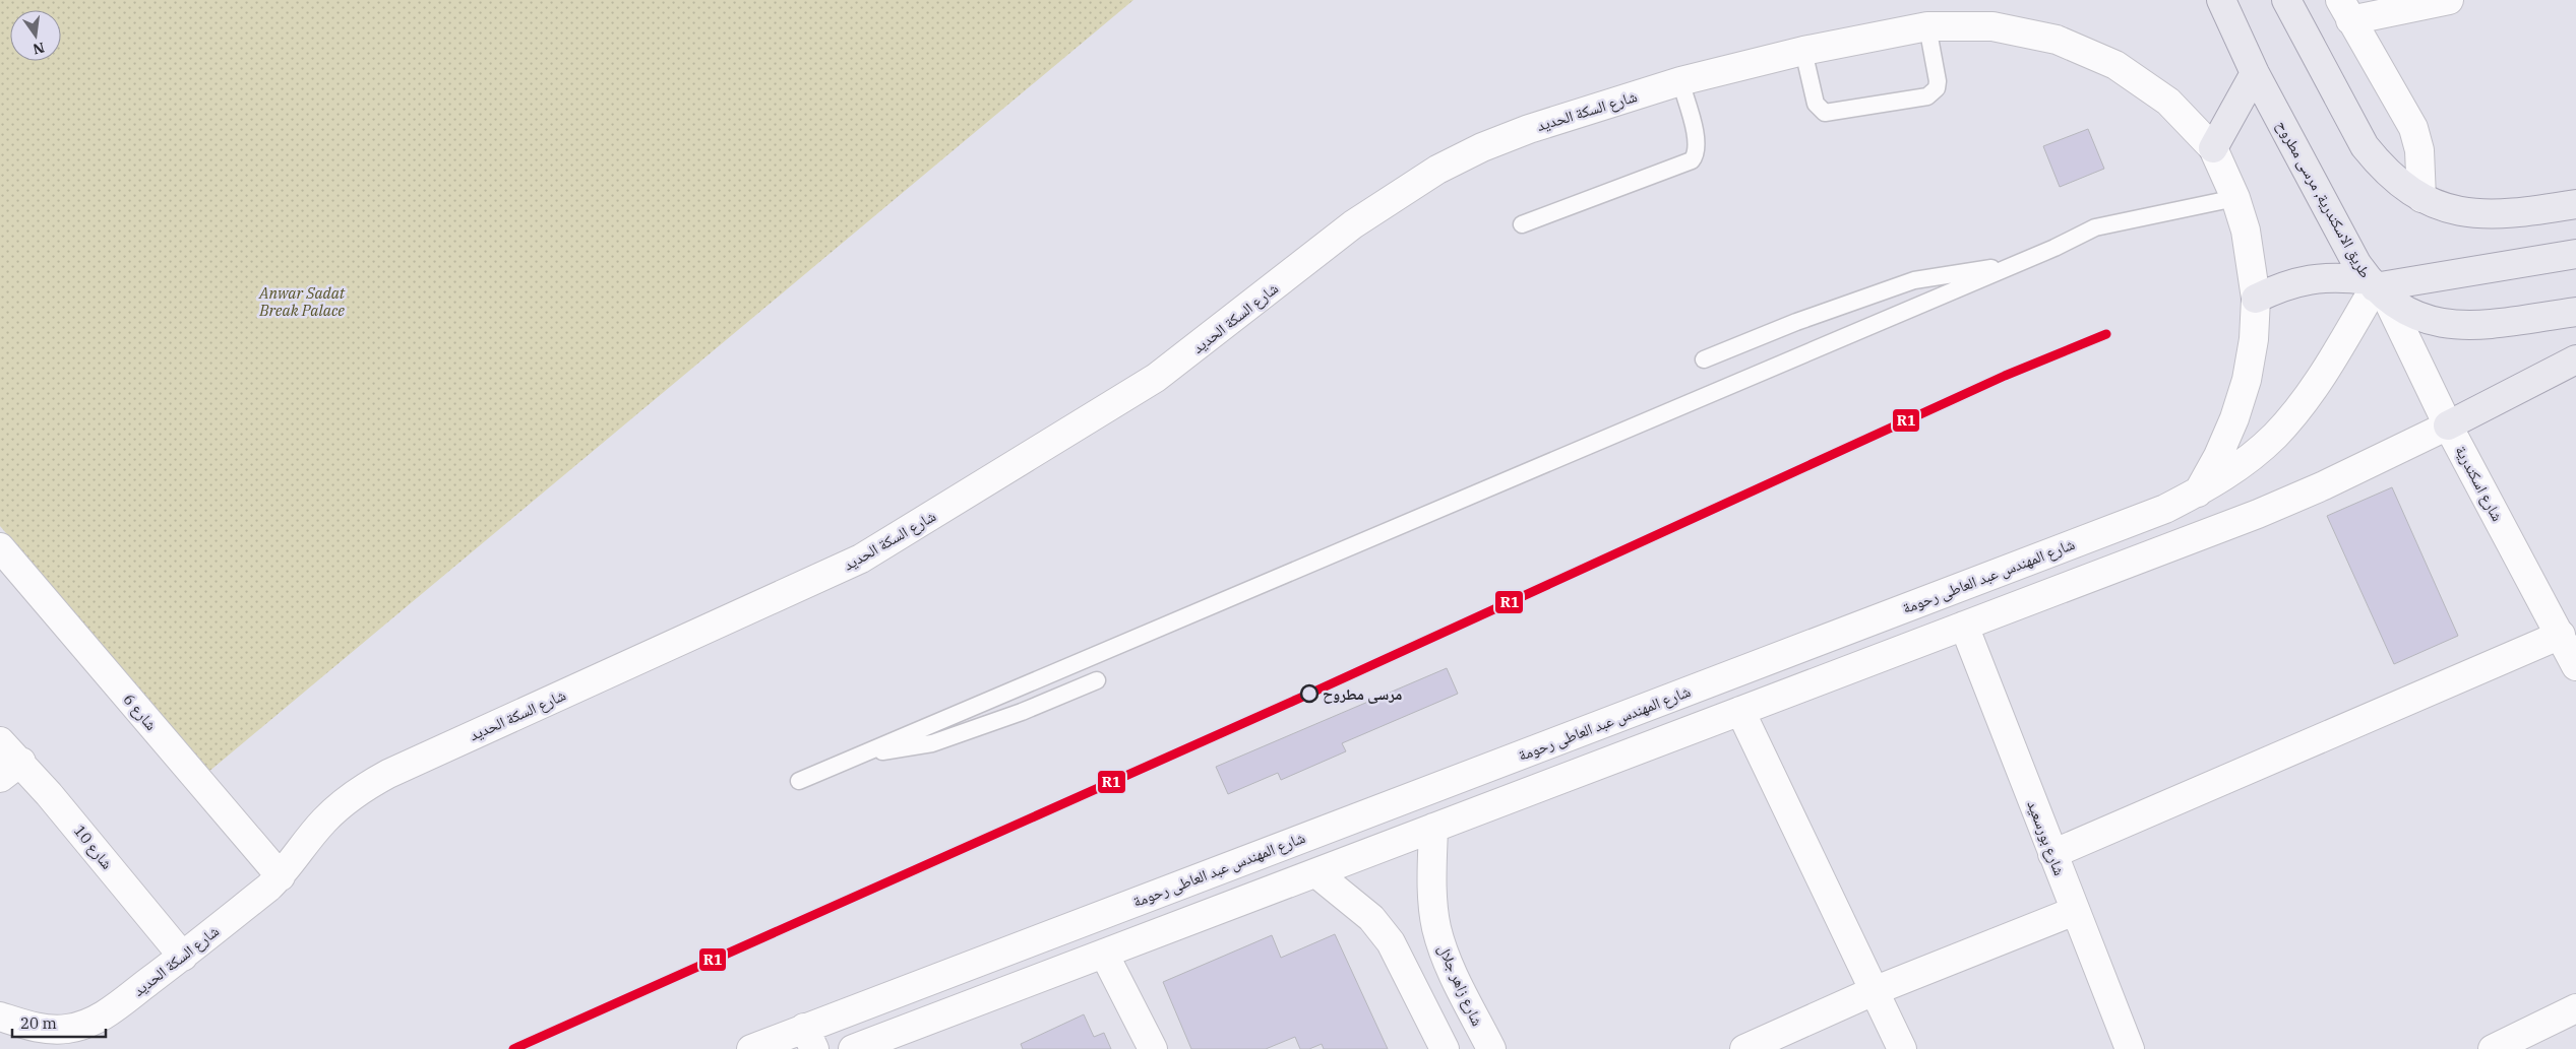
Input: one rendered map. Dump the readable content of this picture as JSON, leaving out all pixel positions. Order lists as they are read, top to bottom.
{
  "streets": {
    "main road": ["طريق الاسكندرية, مرسى مطروح"],
    "street": [
      "شارع السكة الحديد",
      "شارع اسكندرية",
      "شارع المهندس عبد العاطى رحومة",
      "شارع 6",
      "شارع بورسعيد",
      "شارع 10",
      "شارع زاهر جلال"
    ]
  },
  "crossings": [
    ["شارع السكة الحديد", "شارع المهندس عبد العاطى رحومة"],
    ["شارع السكة الحديد", "شارع 6"],
    ["شارع السكة الحديد", "شارع 10"],
    ["طريق الاسكندرية, مرسى مطروح", "شارع اسكندرية"],
    ["طريق الاسكندرية, مرسى مطروح", "شارع المهندس عبد العاطى رحومة"],
    ["شارع اسكندرية", "شارع المهندس عبد العاطى رحومة"]
  ],
  "parks": ["Anwar Sadat Break Palace"],
  "places": ["مرسى مطروح"],
  "lines": ["transit line R1"],
  "scale_bar": "20 m",
  "north": "bottom"
}
